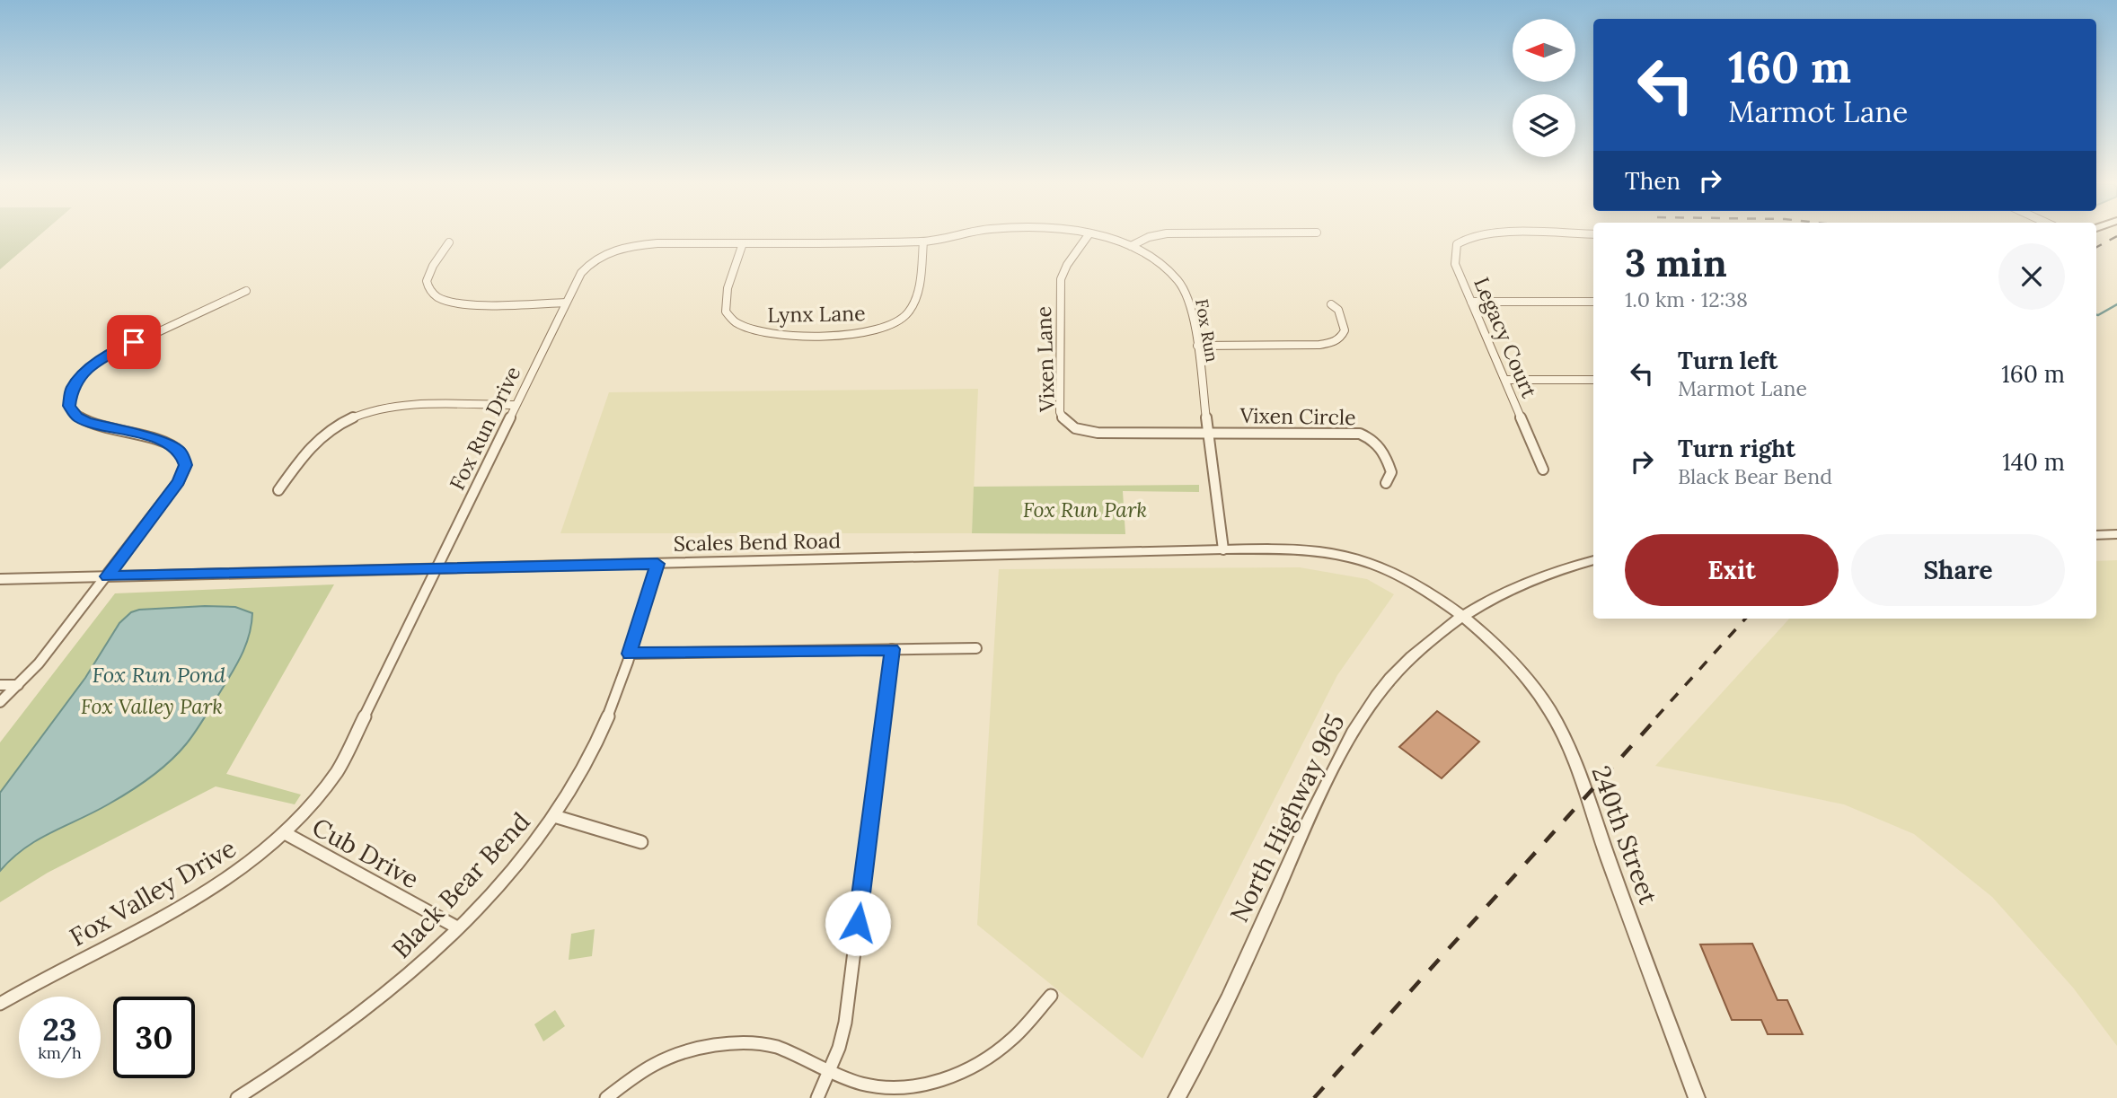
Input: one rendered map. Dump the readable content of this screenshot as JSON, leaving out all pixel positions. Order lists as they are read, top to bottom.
{
  "streets": {
    "street": [
      "Lynx Lane",
      "Fox Run",
      "Legacy Court",
      "Vixen Lane",
      "Vixen Circle",
      "Fox Run Drive",
      "Scales Bend Road",
      "North Highway 965",
      "240th Street",
      "Cub Drive",
      "Black Bear Bend",
      "Fox Valley Drive"
    ]
  },
  "crossings": [
    ["Lynx Lane", "Fox Run"],
    ["Fox Run", "Vixen Lane"],
    ["Fox Run", "Vixen Circle"],
    ["Fox Run", "Fox Run Drive"],
    ["Fox Run", "Scales Bend Road"],
    ["Vixen Lane", "Vixen Circle"],
    ["Fox Run Drive", "Scales Bend Road"],
    ["Fox Run Drive", "Fox Valley Drive"],
    ["Scales Bend Road", "North Highway 965"],
    ["Scales Bend Road", "240th Street"],
    ["Scales Bend Road", "Black Bear Bend"],
    ["Scales Bend Road", "Fox Valley Drive"],
    ["North Highway 965", "240th Street"],
    ["Cub Drive", "Black Bear Bend"],
    ["Cub Drive", "Fox Valley Drive"]
  ],
  "water": ["Fox Run Pond"],
  "parks": ["Fox Run Park", "Fox Valley Park"],
  "north": "left",
  "page": {
    "turn": ["160 m", "Marmot Lane"],
    "then": "Then",
    "heading": ["3 min", "1.0 km · 12:38"],
    "list": [
      {
        "name": "Turn left",
        "note": "Marmot Lane",
        "value": "160 m"
      },
      {
        "name": "Turn right",
        "note": "Black Bear Bend",
        "value": "140 m"
      }
    ],
    "buttons": ["Exit", "Share"],
    "speed": "23 km/h",
    "limit": "30"
  }
}
